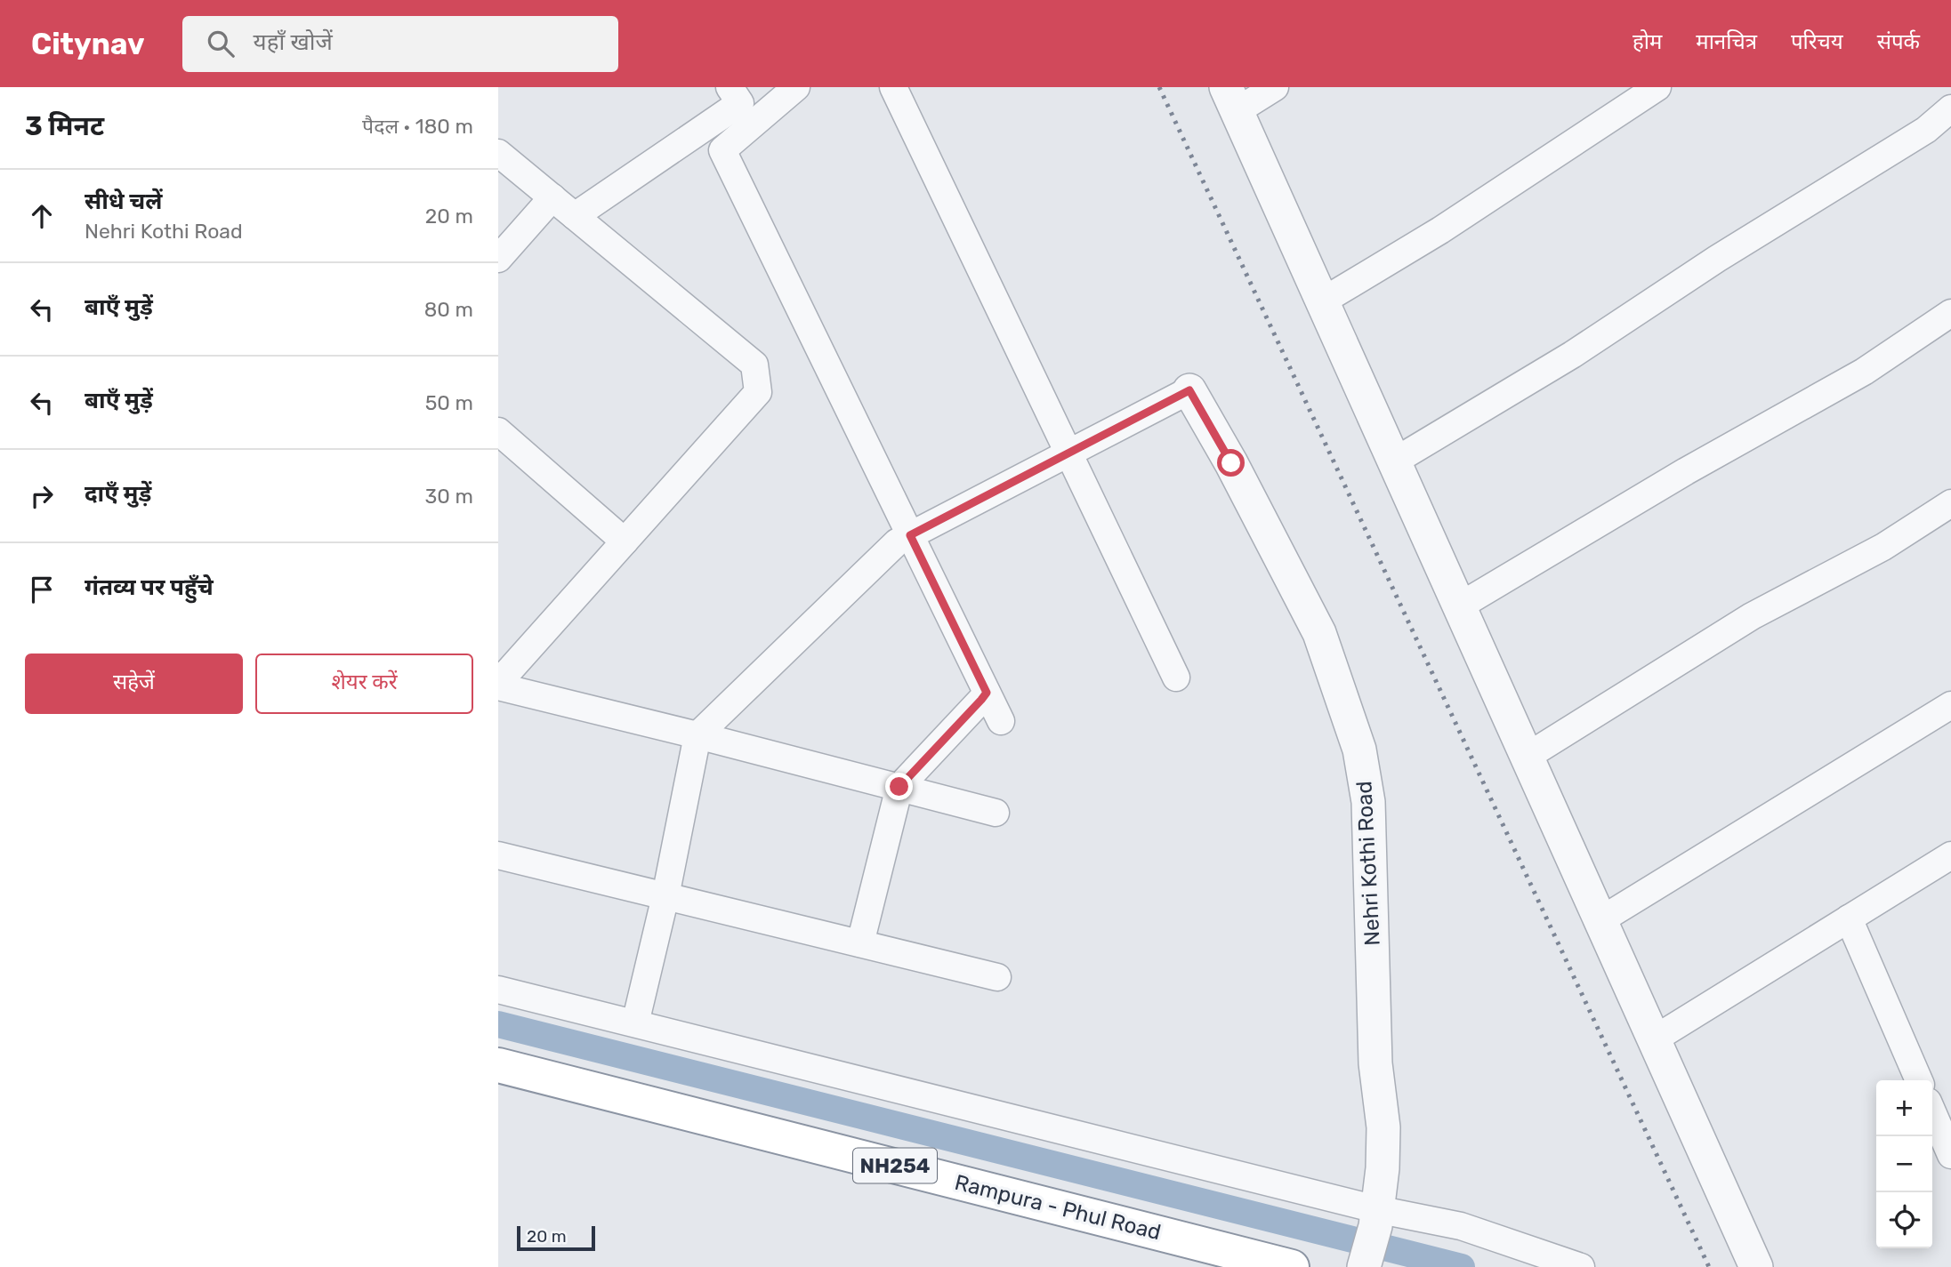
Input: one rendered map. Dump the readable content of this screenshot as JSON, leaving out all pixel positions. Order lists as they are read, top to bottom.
{
  "streets": {
    "highway": ["NH254", "Rampura - Phul Road"],
    "street": ["Nehri Kothi Road"]
  },
  "scale_bar": "20 m",
  "page": {
    "header": "Citynav",
    "search": "यहाँ खोजें",
    "nav": [
      "होम",
      "मानचित्र",
      "परिचय",
      "संपर्क"
    ],
    "heading": ["3 मिनट", "पैदल · 180 m"],
    "list": [
      ["सीधे चलें", "Nehri Kothi Road", "20 m"],
      ["बाएँ मुड़ें", "80 m"],
      ["बाएँ मुड़ें", "50 m"],
      ["दाएँ मुड़ें", "30 m"],
      "गंतव्य पर पहुँचे"
    ],
    "buttons": ["सहेजें", "शेयर करें"],
    "map_buttons": ["+", "−"],
    "scale": "20 m"
  }
}
